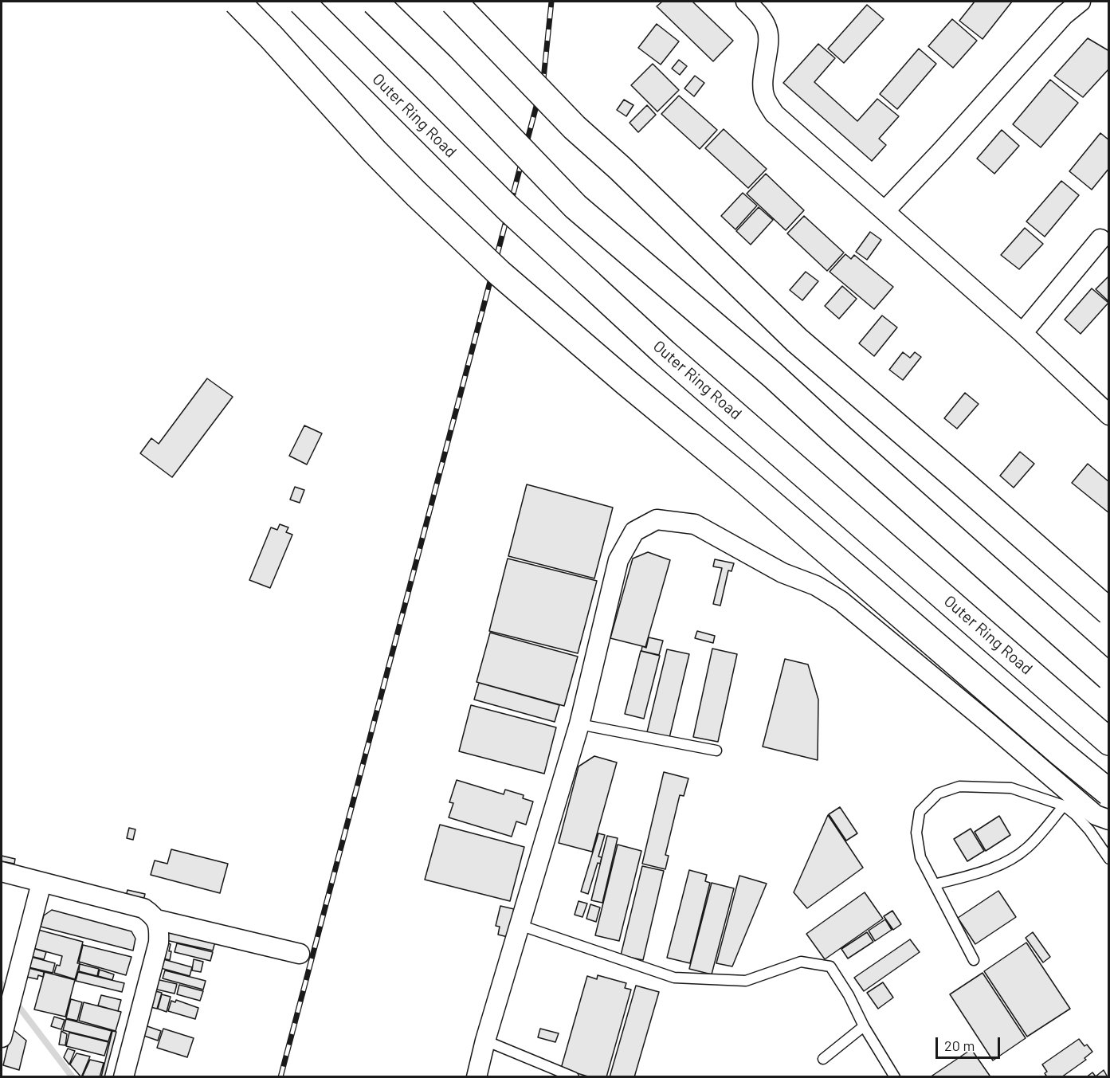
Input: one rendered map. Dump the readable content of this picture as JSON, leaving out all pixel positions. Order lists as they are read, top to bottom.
{
  "streets": {
    "main road": ["Outer Ring Road"]
  },
  "scale_bar": "20 m"
}
